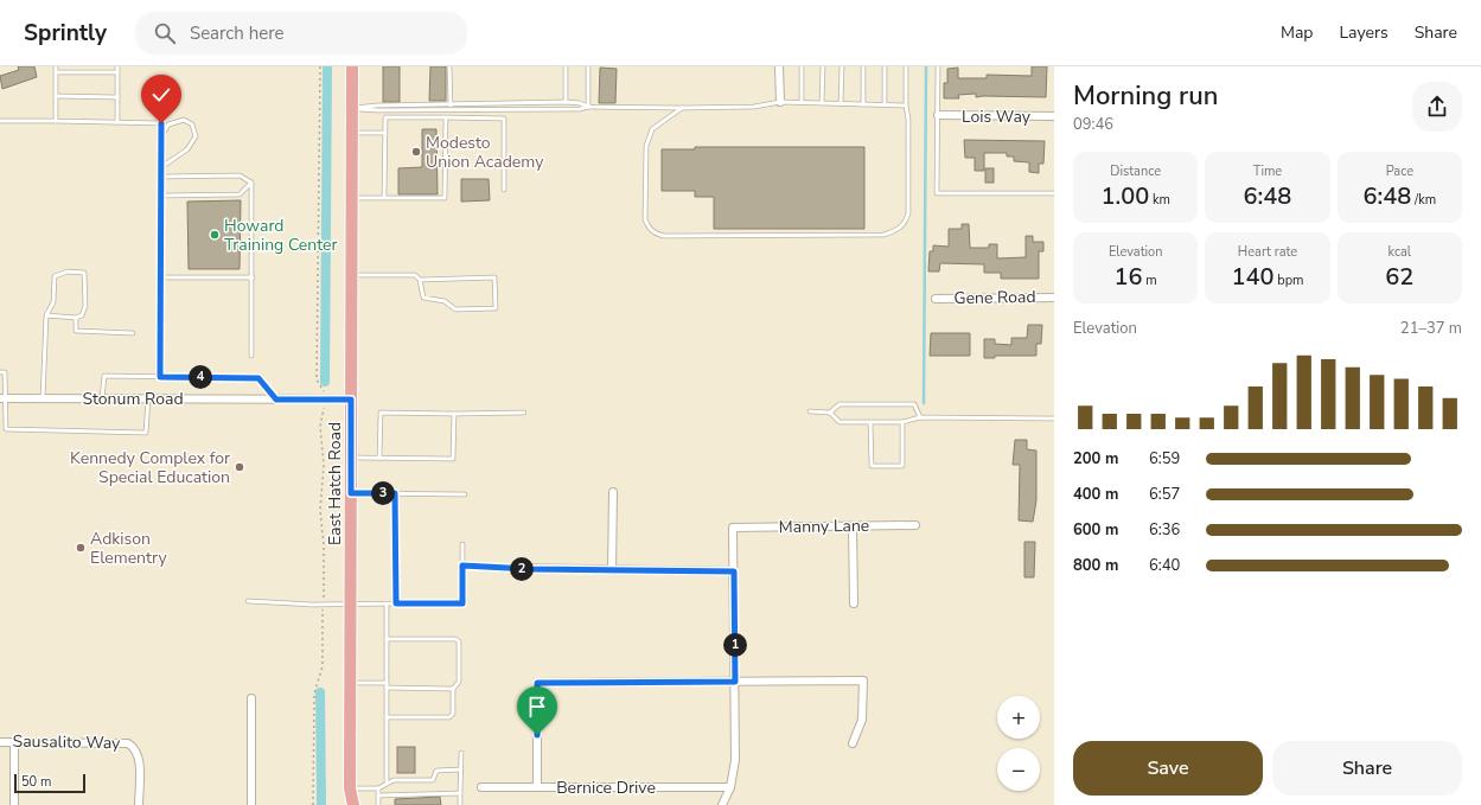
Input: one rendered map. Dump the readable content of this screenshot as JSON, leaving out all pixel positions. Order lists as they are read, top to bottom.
{
  "streets": {
    "main road": ["East Hatch Road"],
    "street": [
      "Lois Way",
      "Gene Road",
      "Stonum Road",
      "Manny Lane",
      "Sausalito Way",
      "Bernice Drive"
    ]
  },
  "crossings": [
    ["Stonum Road", "East Hatch Road"]
  ],
  "places": [
    "Modesto Union Academy",
    "Howard Training Center",
    "Kennedy Complex for Special Education",
    "Adkison Elementry"
  ],
  "scale_bar": "50 m",
  "page": {
    "header": "Sprintly",
    "search": "Search here",
    "nav": ["Map", "Layers", "Share"],
    "heading": ["Morning run", "09:46"],
    "stats": [
      ["Distance", "1.00 km"],
      ["Time", "6:48"],
      ["Pace", "6:48 /km"],
      ["Elevation", "16 m"],
      ["Heart rate", "140 bpm"],
      ["kcal", "62"]
    ],
    "chart": ["Elevation", "21–37 m"],
    "pins": [
      "4",
      "3",
      "2",
      "1"
    ],
    "list": [
      {
        "name": "200 m",
        "note": "6:59"
      },
      {
        "name": "400 m",
        "note": "6:57"
      },
      {
        "name": "600 m",
        "note": "6:36"
      },
      {
        "name": "800 m",
        "note": "6:40"
      }
    ],
    "map_buttons": ["+", "−"],
    "buttons": ["Save", "Share"],
    "scale": "50 m"
  }
}
